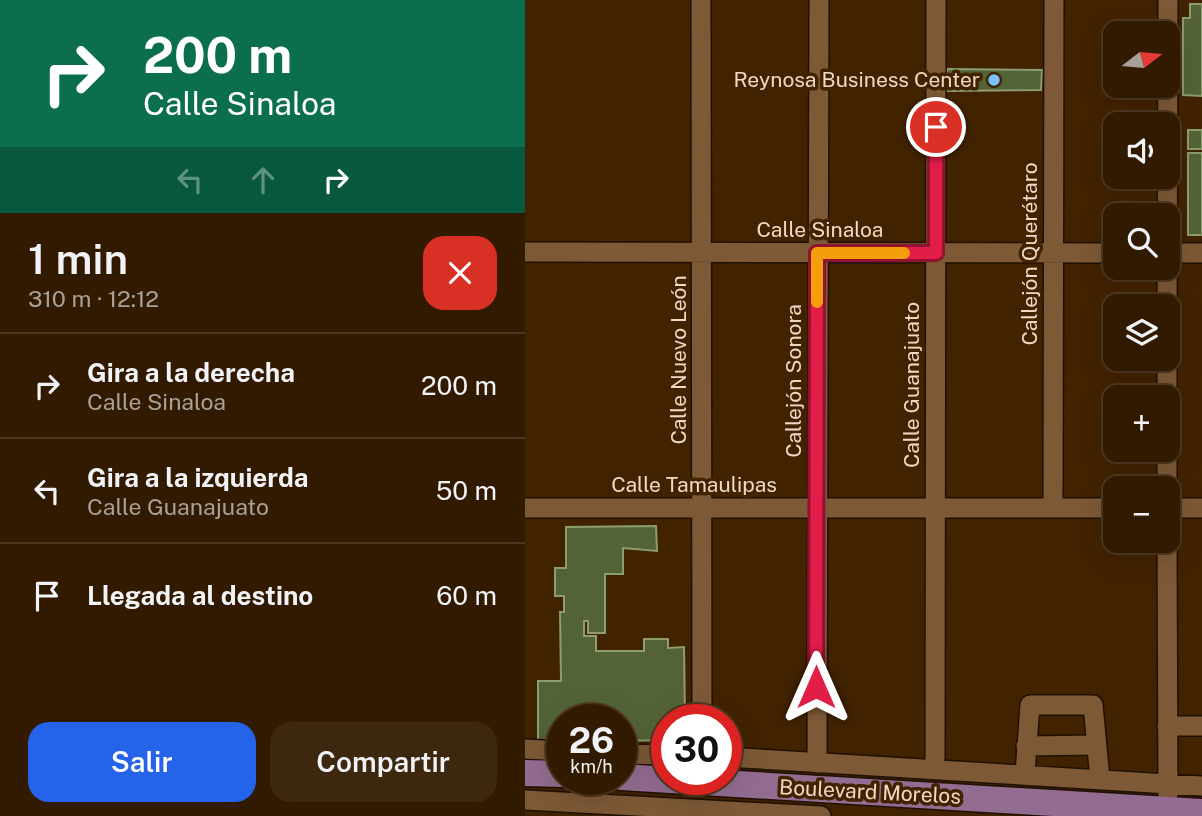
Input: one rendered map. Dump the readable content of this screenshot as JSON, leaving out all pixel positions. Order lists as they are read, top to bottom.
{
  "streets": {
    "main road": ["Boulevard Morelos"],
    "street": [
      "Calle Sinaloa",
      "Callejón Querétaro",
      "Calle Nuevo León",
      "Callejón Sonora",
      "Calle Guanajuato",
      "Calle Tamaulipas"
    ]
  },
  "crossings": [
    ["Calle Sinaloa", "Callejón Querétaro"],
    ["Calle Sinaloa", "Calle Nuevo León"],
    ["Calle Sinaloa", "Callejón Sonora"],
    ["Calle Sinaloa", "Calle Guanajuato"],
    ["Callejón Querétaro", "Calle Tamaulipas"],
    ["Calle Nuevo León", "Calle Tamaulipas"],
    ["Callejón Sonora", "Calle Tamaulipas"],
    ["Callejón Sonora", "Boulevard Morelos"],
    ["Calle Guanajuato", "Calle Tamaulipas"],
    ["Calle Guanajuato", "Boulevard Morelos"]
  ],
  "places": ["Reynosa Business Center"],
  "north": "right",
  "page": {
    "turn": ["200 m", "Calle Sinaloa"],
    "map_buttons": ["+", "−"],
    "heading": ["1 min", "310 m · 12:12"],
    "list": [
      {
        "name": "Gira a la derecha",
        "note": "Calle Sinaloa",
        "value": "200 m"
      },
      {
        "name": "Gira a la izquierda",
        "note": "Calle Guanajuato",
        "value": "50 m"
      },
      {
        "name": "Llegada al destino",
        "value": "60 m"
      }
    ],
    "speed": "26 km/h",
    "limit": "30",
    "buttons": ["Salir", "Compartir"]
  }
}
